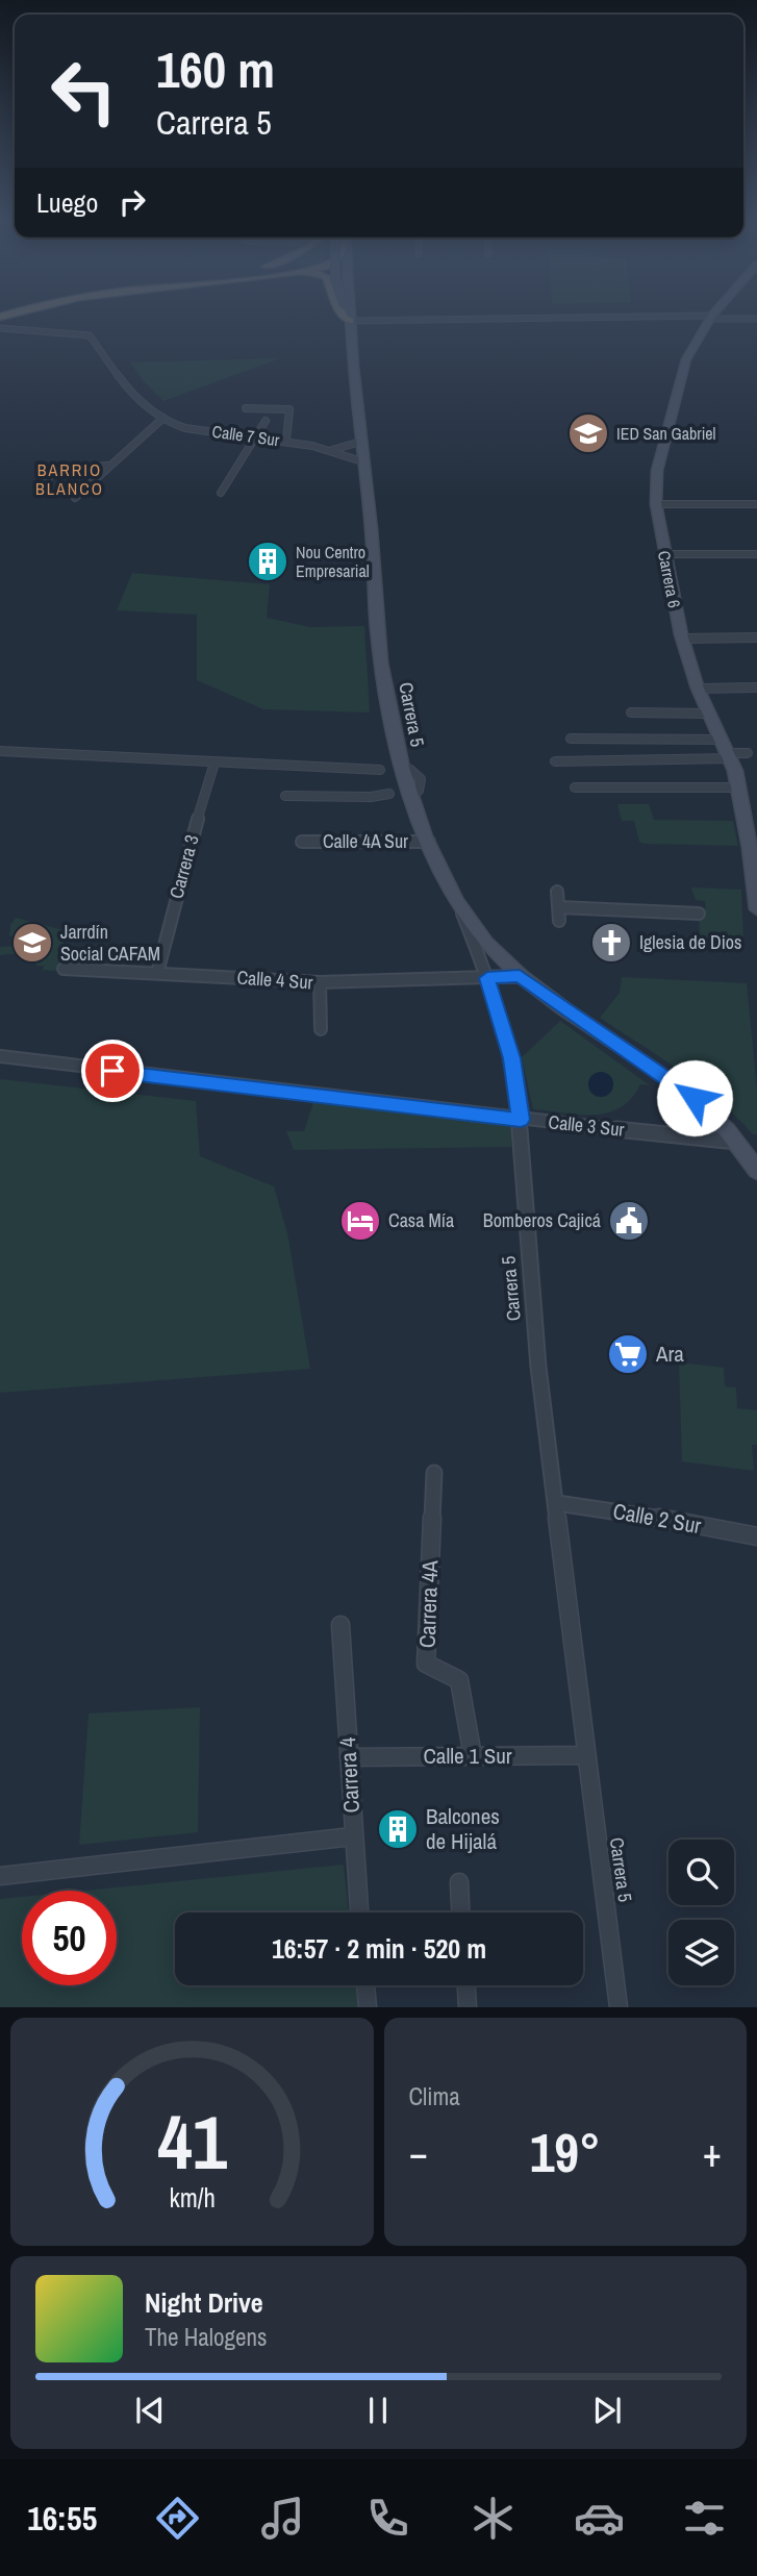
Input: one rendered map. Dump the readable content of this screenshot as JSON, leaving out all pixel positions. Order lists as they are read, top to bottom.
{
  "streets": {
    "main road": ["Carrera 6", "Carrera 5"],
    "street": [
      "Calle 7 Sur",
      "Calle 4A Sur",
      "Carrera 3",
      "Calle 4 Sur",
      "Calle 3 Sur",
      "Calle 2 Sur",
      "Carrera 4A",
      "Calle 1 Sur",
      "Carrera 4"
    ]
  },
  "crossings": [
    ["Calle 7 Sur", "Carrera 5"],
    ["Carrera 5", "Calle 4A Sur"],
    ["Carrera 5", "Calle 4 Sur"],
    ["Carrera 5", "Calle 3 Sur"],
    ["Carrera 5", "Calle 2 Sur"],
    ["Carrera 5", "Calle 1 Sur"],
    ["Carrera 3", "Calle 4 Sur"],
    ["Carrera 4A", "Calle 1 Sur"],
    ["Calle 1 Sur", "Carrera 4"]
  ],
  "districts": ["BARRIO BLANCO"],
  "places": {
    "school or university": ["IED San Gabriel", "Jarrdín Social CAFAM"],
    "building": ["Nou Centro Empresarial", "Balcones de Hijalá"],
    "church": ["Iglesia de Dios"],
    "hotel": ["Casa Mía"],
    "public building": ["Bomberos Cajicá"],
    "supermarket": ["Ara"]
  },
  "page": {
    "turn": ["160 m", "Carrera 5"],
    "then": "Luego",
    "limit": "50",
    "trip": "16:57 · 2 min · 520 m",
    "tile": "Clima",
    "heat": ["−", "19°", "+"],
    "song": ["Night Drive", "The Halogens"],
    "tabs": "16:55",
    "gauge": ["41", "km/h"]
  }
}
